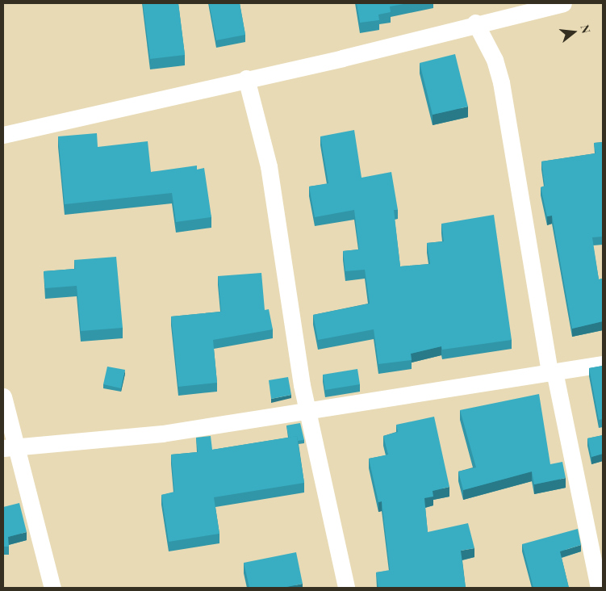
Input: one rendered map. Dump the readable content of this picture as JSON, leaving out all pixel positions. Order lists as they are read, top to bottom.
{
  "north": "right"
}
